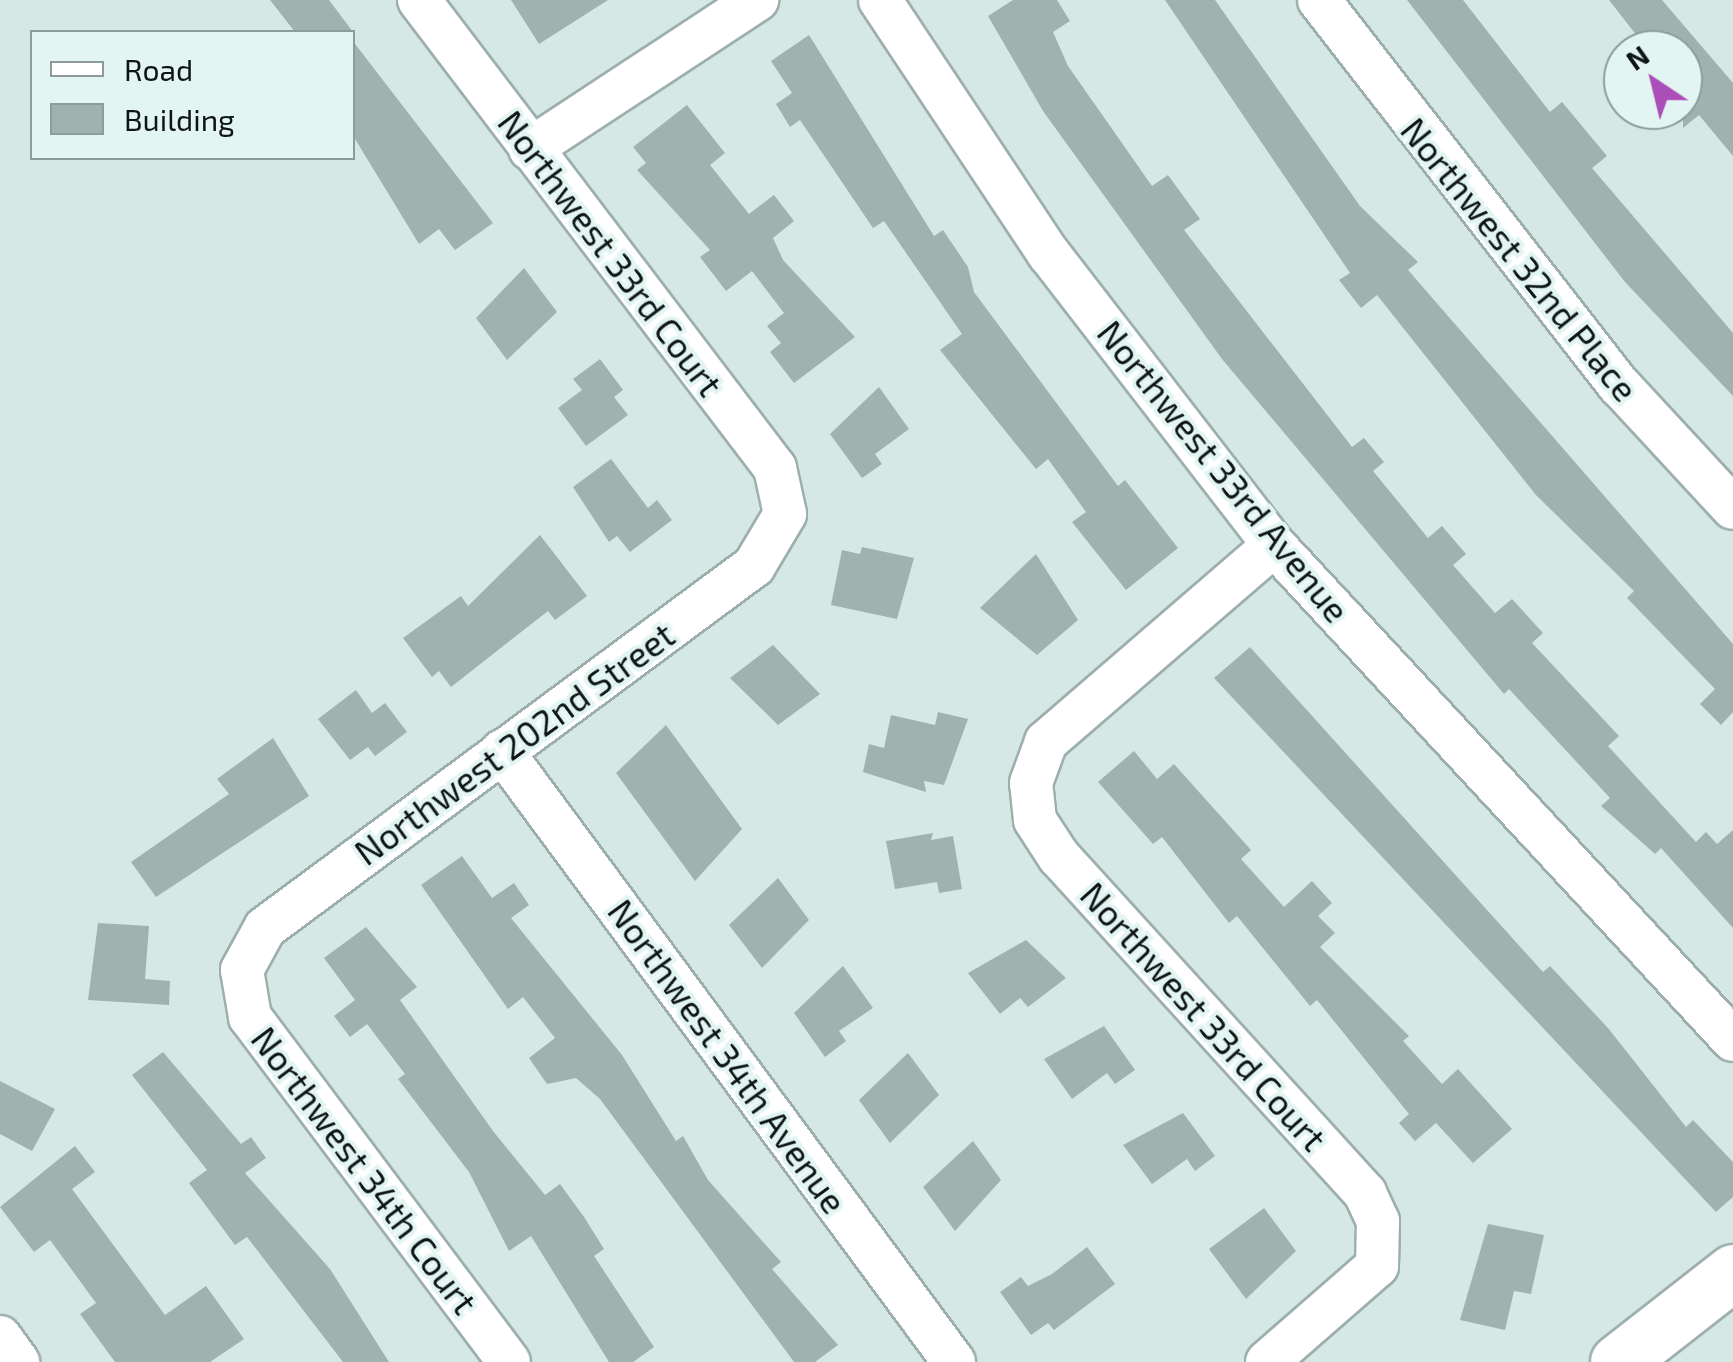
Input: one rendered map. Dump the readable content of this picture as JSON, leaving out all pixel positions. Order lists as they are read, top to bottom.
{
  "streets": {
    "street": [
      "Northwest 33rd Court",
      "Northwest 32nd Place",
      "Northwest 33rd Avenue",
      "Northwest 202nd Street",
      "Northwest 34th Avenue",
      "Northwest 34th Court"
    ]
  },
  "crossings": [
    ["Northwest 33rd Court", "Northwest 33rd Avenue"],
    ["Northwest 33rd Court", "Northwest 202nd Street"],
    ["Northwest 202nd Street", "Northwest 34th Avenue"],
    ["Northwest 202nd Street", "Northwest 34th Court"]
  ],
  "legend": ["Road", "Building"],
  "north": "top left"
}
